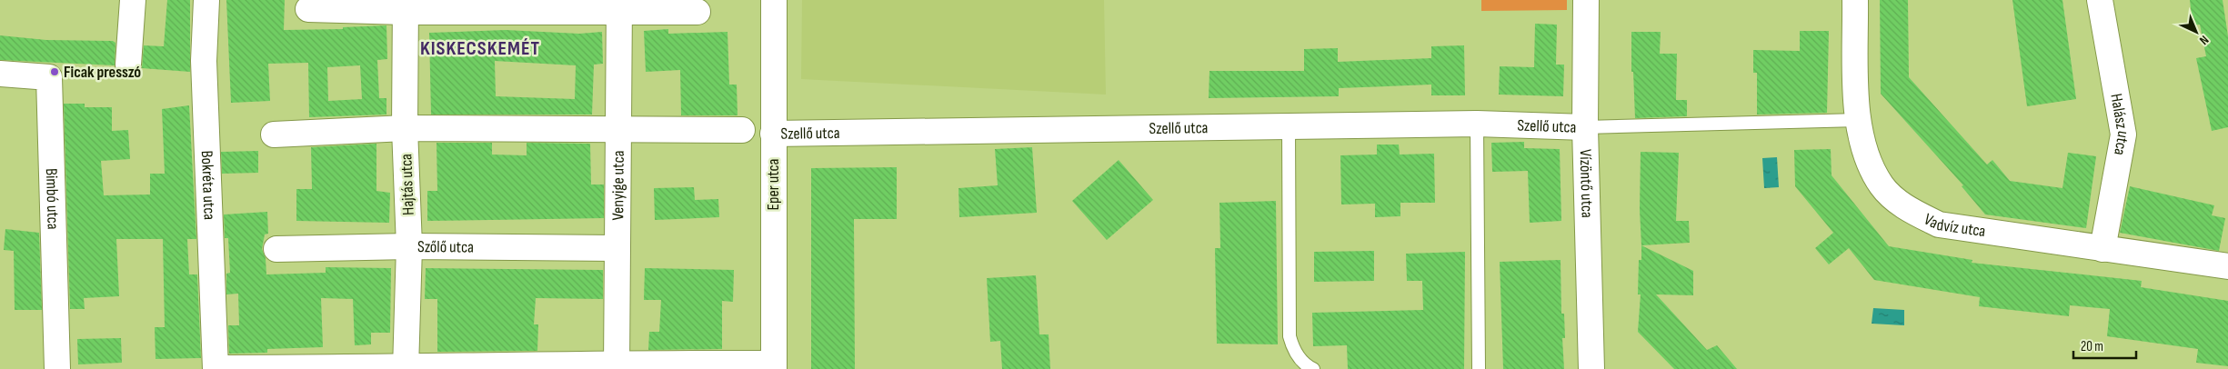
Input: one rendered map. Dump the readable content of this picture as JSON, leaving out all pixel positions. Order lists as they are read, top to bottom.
{
  "streets": {
    "street": [
      "Halász utca",
      "Szellő utca",
      "Bokréta utca",
      "Hajtás utca",
      "Venyige utca",
      "Eper utca",
      "Vízöntő utca",
      "Bimbó utca",
      "Vadvíz utca",
      "Szőlő utca"
    ]
  },
  "crossings": [
    ["Halász utca", "Vadvíz utca"],
    ["Szellő utca", "Eper utca"],
    ["Szellő utca", "Vízöntő utca"],
    ["Hajtás utca", "Szőlő utca"],
    ["Venyige utca", "Szőlő utca"]
  ],
  "districts": ["KISKECSKEMÉT"],
  "places": ["Ficak presszó"],
  "scale_bar": "20 m",
  "north": "bottom right"
}
